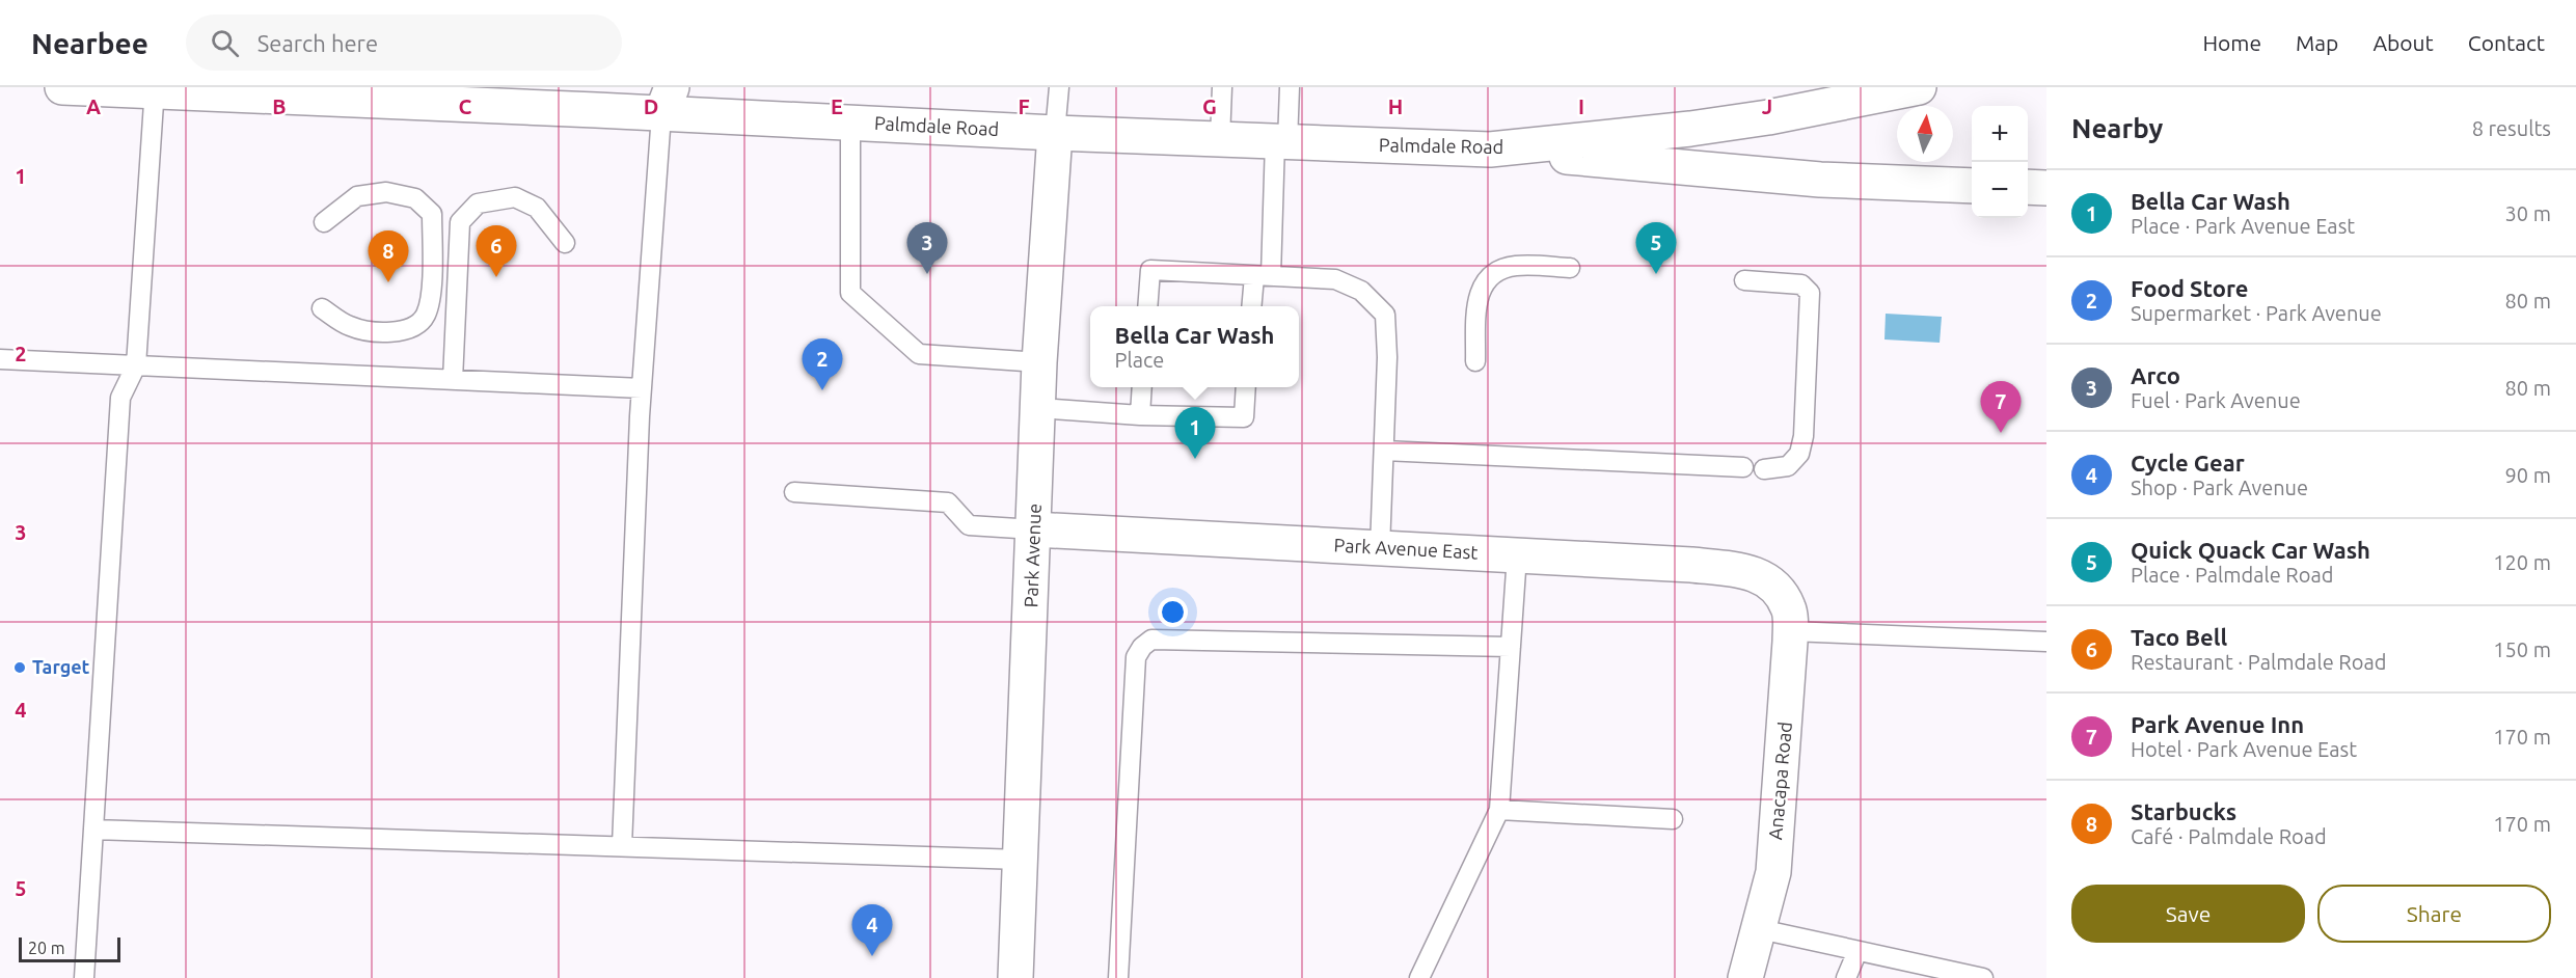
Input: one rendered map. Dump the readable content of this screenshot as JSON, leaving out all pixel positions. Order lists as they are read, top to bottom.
{
  "streets": {
    "main road": [
      "Palmdale Road",
      "Park Avenue East",
      "Park Avenue",
      "Anacapa Road"
    ]
  },
  "crossings": [
    ["Palmdale Road", "Park Avenue"],
    ["Park Avenue East", "Park Avenue"],
    ["Park Avenue East", "Anacapa Road"]
  ],
  "places": ["Target"],
  "scale_bar": "20 m",
  "north": "top",
  "page": {
    "header": "Nearbee",
    "search": "Search here",
    "nav": [
      "Home",
      "Map",
      "About",
      "Contact"
    ],
    "heading": ["Nearby", "8 results"],
    "map_buttons": ["+", "−"],
    "list": [
      {
        "mark": "1",
        "name": "Bella Car Wash",
        "note": "Place · Park Avenue East",
        "value": "30 m"
      },
      {
        "mark": "2",
        "name": "Food Store",
        "note": "Supermarket · Park Avenue",
        "value": "80 m"
      },
      {
        "mark": "3",
        "name": "Arco",
        "note": "Fuel · Park Avenue",
        "value": "80 m"
      },
      {
        "mark": "4",
        "name": "Cycle Gear",
        "note": "Shop · Park Avenue",
        "value": "90 m"
      },
      {
        "mark": "5",
        "name": "Quick Quack Car Wash",
        "note": "Place · Palmdale Road",
        "value": "120 m"
      },
      {
        "mark": "6",
        "name": "Taco Bell",
        "note": "Restaurant · Palmdale Road",
        "value": "150 m"
      },
      {
        "mark": "7",
        "name": "Park Avenue Inn",
        "note": "Hotel · Park Avenue East",
        "value": "170 m"
      },
      {
        "mark": "8",
        "name": "Starbucks",
        "note": "Café · Palmdale Road",
        "value": "170 m"
      }
    ],
    "pins": [
      "3",
      "5",
      "6",
      "8",
      "2",
      "7",
      "1",
      "4"
    ],
    "popup": ["Bella Car Wash", "Place"],
    "buttons": ["Save", "Share"],
    "scale": "20 m"
  },
  "grid": {
    "columns": [
      "A",
      "B",
      "C",
      "D",
      "E",
      "F",
      "G",
      "H",
      "I",
      "J"
    ],
    "rows": [
      "1",
      "2",
      "3",
      "4",
      "5"
    ]
  }
}
